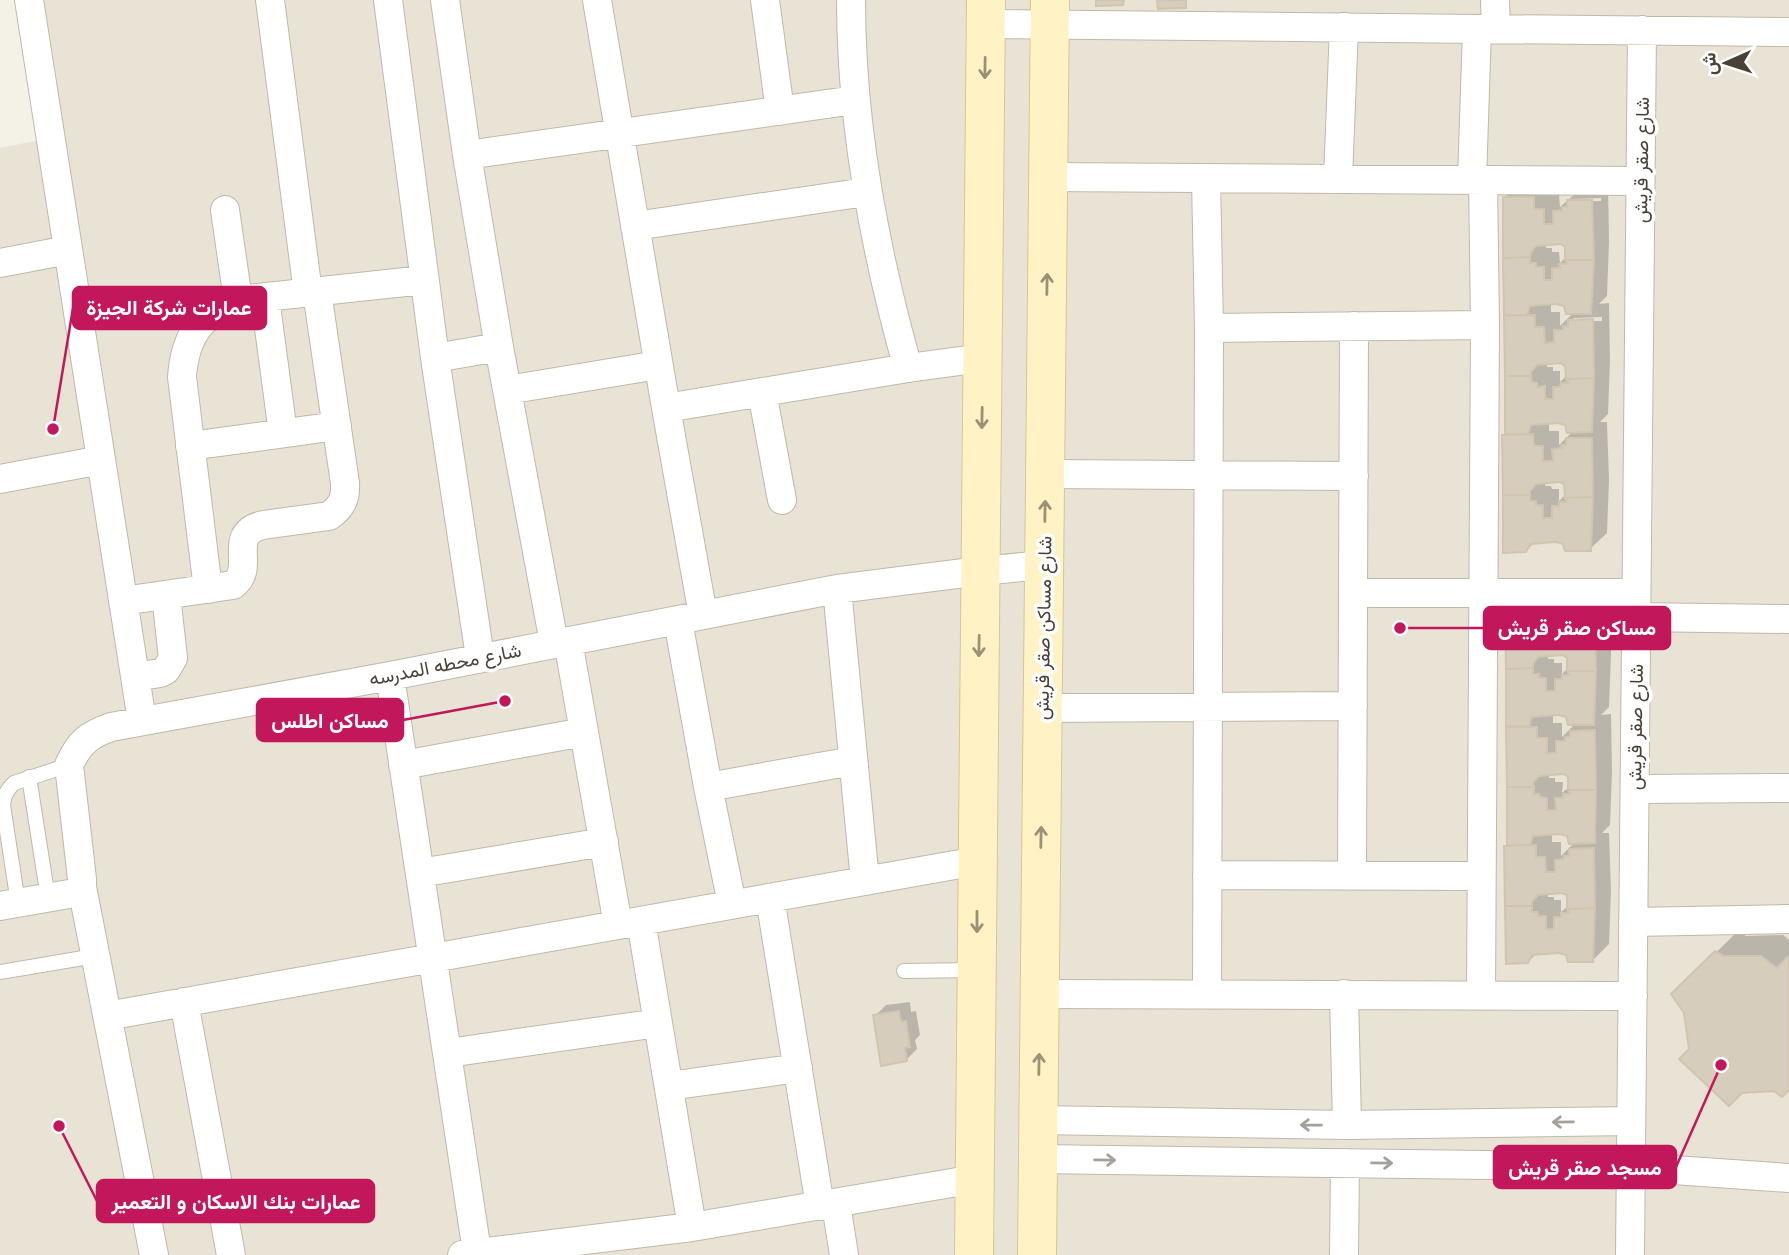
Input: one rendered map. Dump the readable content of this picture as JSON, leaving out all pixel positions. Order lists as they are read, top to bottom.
{
  "streets": {
    "street": ["شارع صقر قريش", "شارع مساكن صقر قريش", "شارع محطه المدرسه"]
  },
  "crossings": [
    ["شارع مساكن صقر قريش", "شارع محطه المدرسه"]
  ],
  "places": [
    "عمارات شركة الجيزة",
    "مساكن صقر قريش",
    "مساكن اطلس",
    "مسجد صقر قريش",
    "عمارات بنك الاسكان و التعمير"
  ],
  "north": "left"
}
